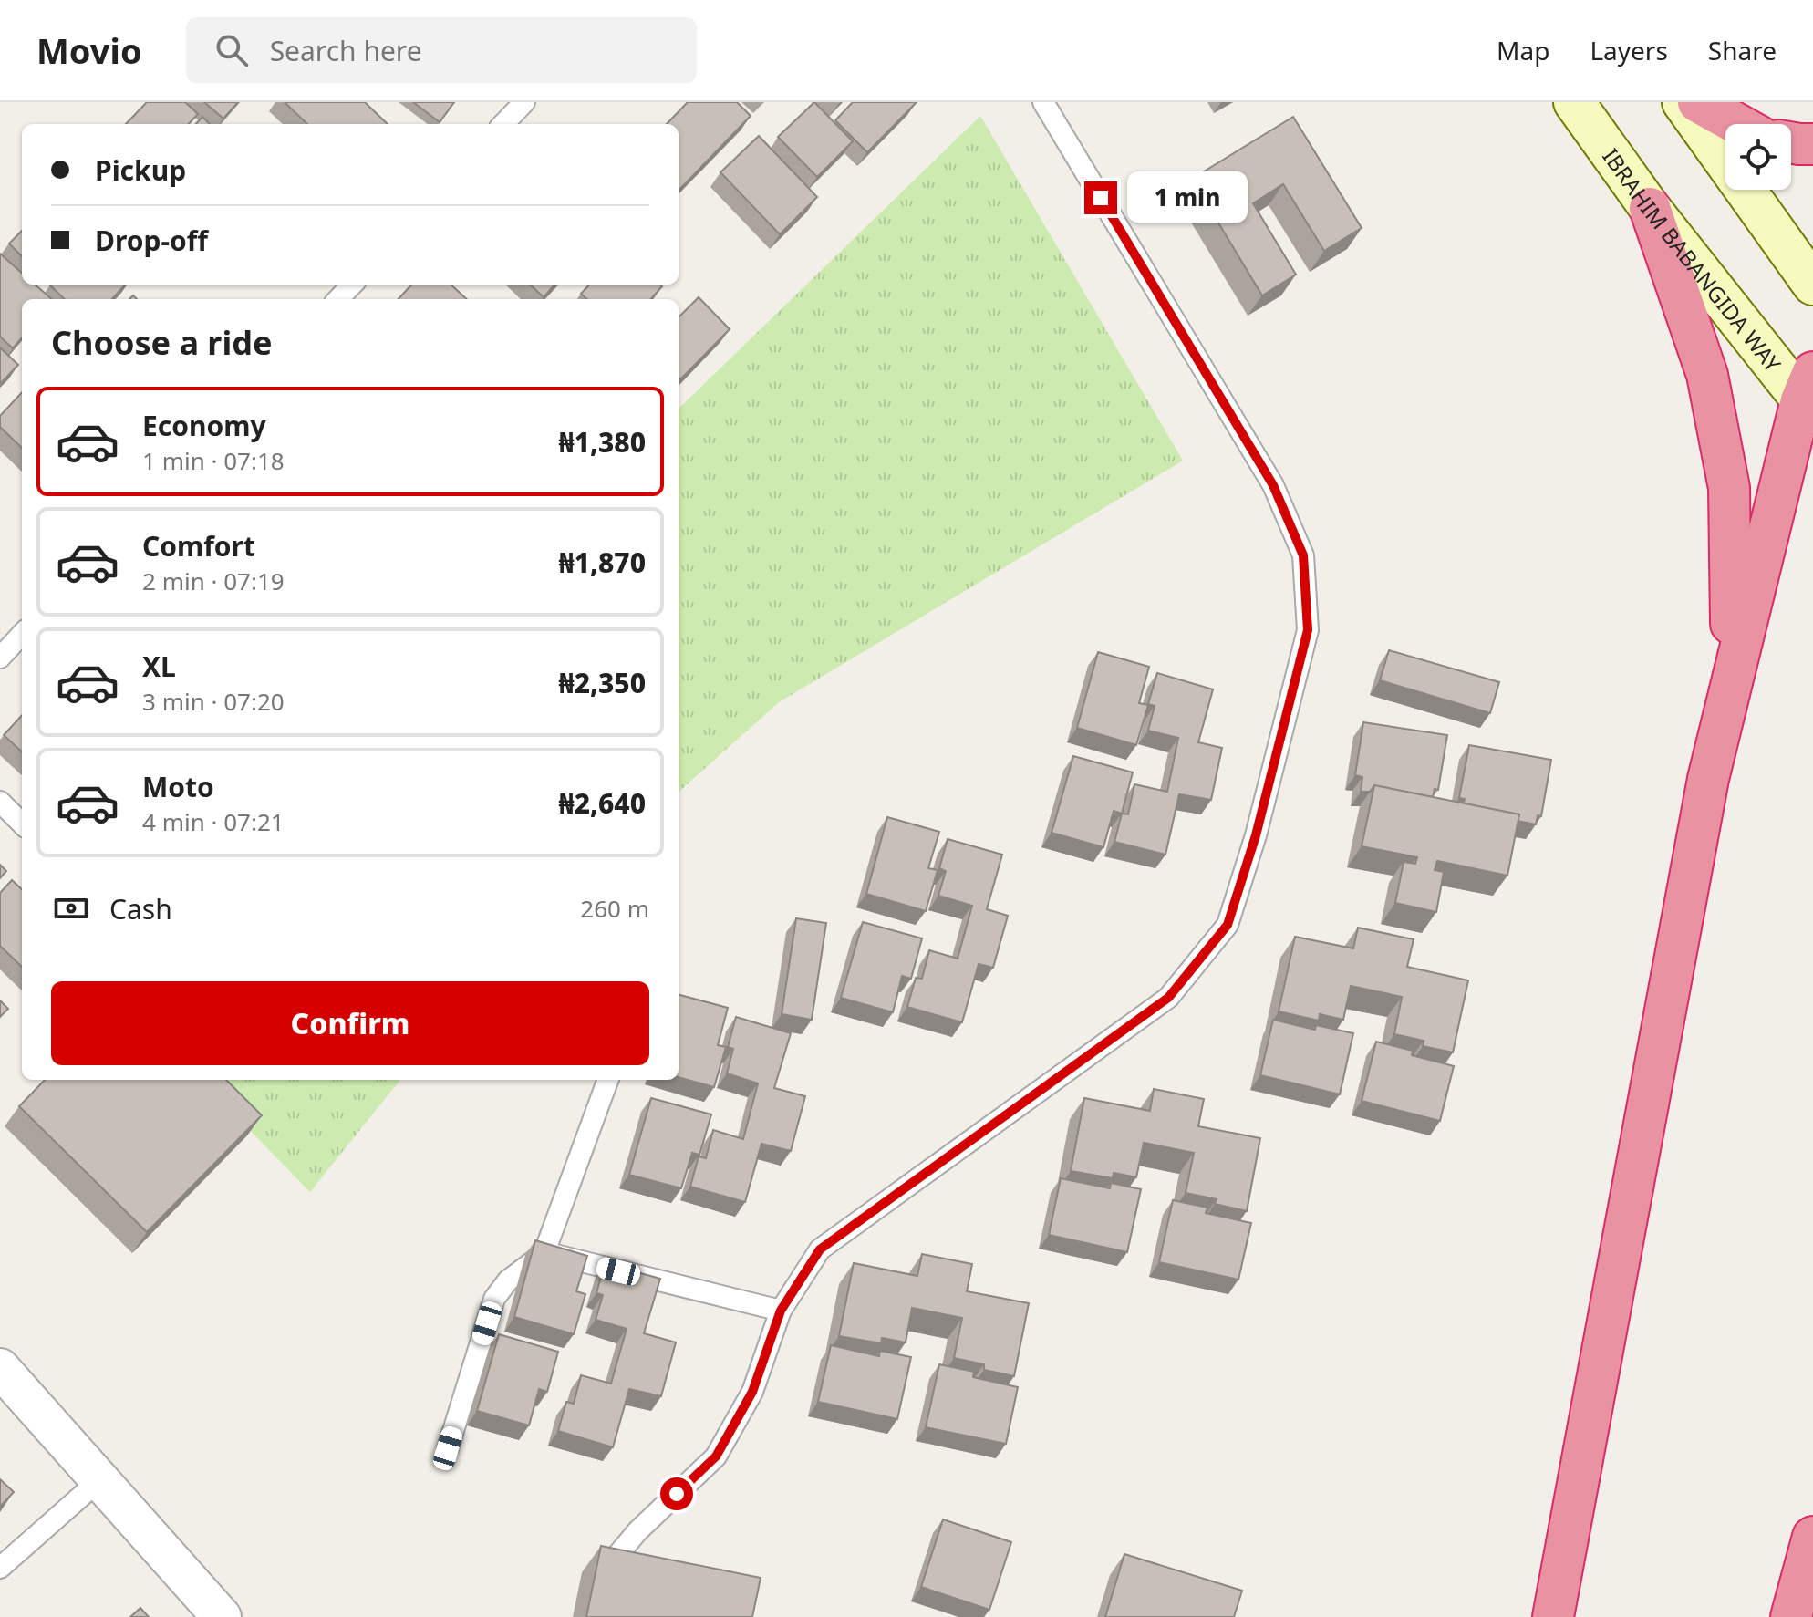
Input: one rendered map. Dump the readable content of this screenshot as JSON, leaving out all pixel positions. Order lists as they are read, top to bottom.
{
  "streets": {
    "main road": ["IBRAHIM BABANGIDA WAY"]
  },
  "page": {
    "header": "Movio",
    "search": "Search here",
    "nav": ["Map", "Layers", "Share"],
    "banner": ["Pickup", "Drop-off"],
    "bubble": "1 min",
    "heading": "Choose a ride",
    "list": [
      {
        "name": "Economy",
        "note": "1 min · 07:18",
        "value": "₦1,380"
      },
      {
        "name": "Comfort",
        "note": "2 min · 07:19",
        "value": "₦1,870"
      },
      {
        "name": "XL",
        "note": "3 min · 07:20",
        "value": "₦2,350"
      },
      {
        "name": "Moto",
        "note": "4 min · 07:21",
        "value": "₦2,640"
      }
    ],
    "pay": ["Cash", "260 m"],
    "buttons": "Confirm"
  }
}
